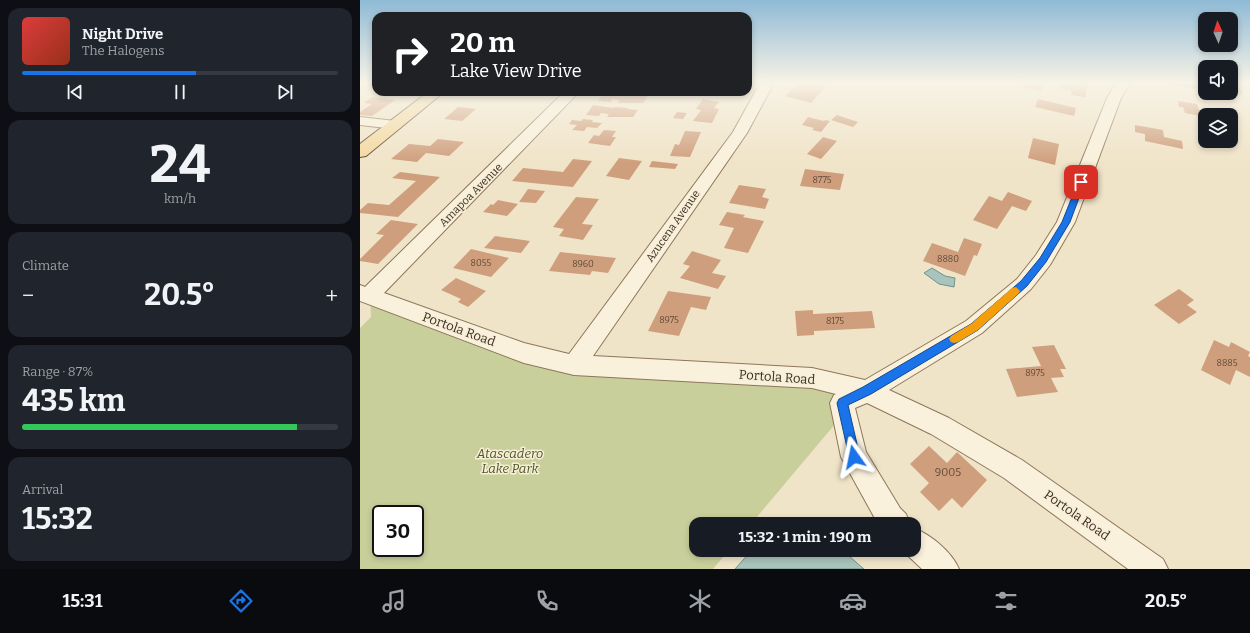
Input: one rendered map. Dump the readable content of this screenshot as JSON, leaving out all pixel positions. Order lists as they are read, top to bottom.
{
  "streets": {
    "street": ["Amapoa Avenue", "Azucena Avenue", "Portola Road"]
  },
  "crossings": [
    ["Amapoa Avenue", "Portola Road"],
    ["Azucena Avenue", "Portola Road"]
  ],
  "parks": ["Atascadero Lake Park"],
  "house_numbers": [
    "8775",
    "8880",
    "8055",
    "8960",
    "8975",
    "8175",
    "8885",
    "8975",
    "9005"
  ],
  "north": "top",
  "page": {
    "turn": ["20 m", "Lake View Drive"],
    "song": ["Night Drive", "The Halogens"],
    "tile": [
      ["24", "km/h"],
      "Climate",
      ["Range · 87%", "435 km"],
      ["Arrival", "15:32"]
    ],
    "heat": ["−", "20.5°", "+"],
    "limit": "30",
    "trip": "15:32 · 1 min · 190 m",
    "tabs": ["15:31", "20.5°"]
  }
}
